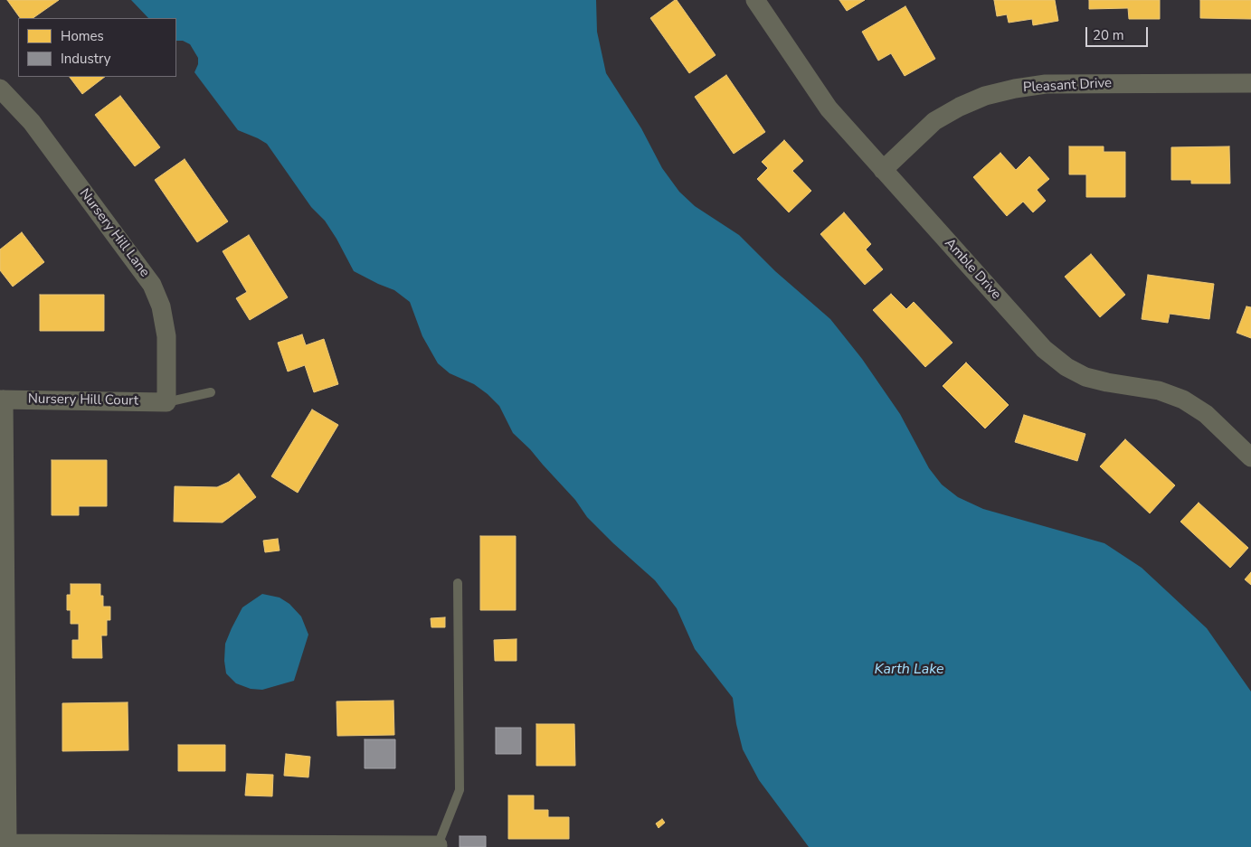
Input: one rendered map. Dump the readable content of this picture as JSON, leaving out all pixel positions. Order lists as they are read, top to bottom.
{
  "streets": {
    "street": [
      "Pleasant Drive",
      "Nursery Hill Lane",
      "Amble Drive",
      "Nursery Hill Court"
    ]
  },
  "crossings": [
    ["Pleasant Drive", "Amble Drive"],
    ["Nursery Hill Lane", "Nursery Hill Court"]
  ],
  "water": ["Karth Lake"],
  "legend": ["Homes", "Industry"],
  "scale_bar": "20 m"
}
